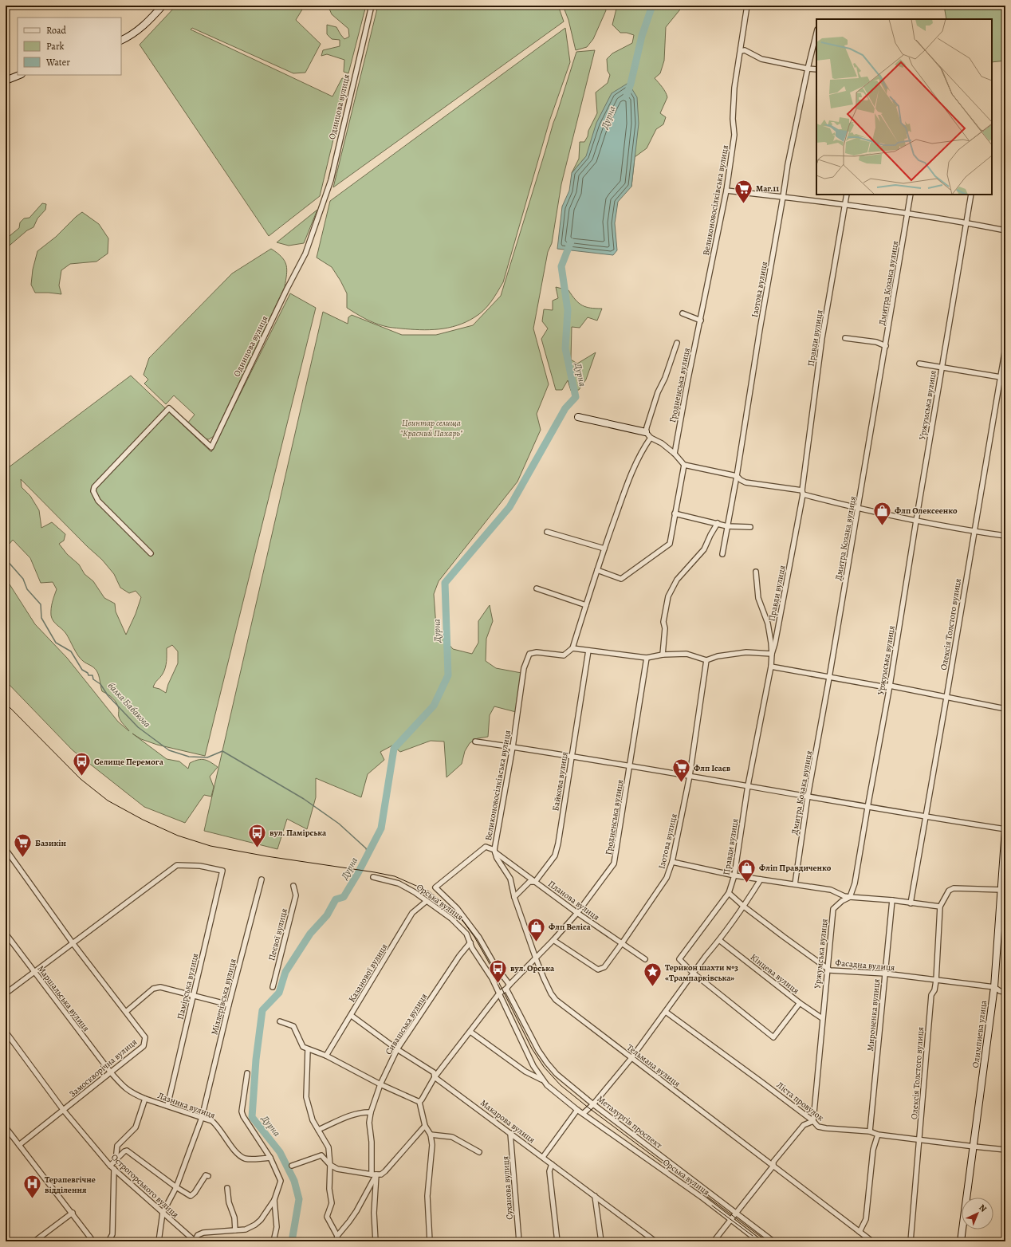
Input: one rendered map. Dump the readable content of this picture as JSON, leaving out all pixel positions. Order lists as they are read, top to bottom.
{
  "streets": {
    "main road": ["Олимпиева улица"],
    "street": [
      "Одинцова вулиця",
      "Великоновосілківська вулиця",
      "Дмитра Козака вулиця",
      "Ізотова вулиця",
      "Правди вулиця",
      "Гродненська вулиця",
      "Уржумська вулиця",
      "Олексія Толстого вулиця",
      "Байкова вулиця",
      "Планова вулиця",
      "Орська вулиця",
      "Пеєвої вулиця",
      "Фасадна вулиця",
      "Казанової вулиця",
      "Кінцева вулиця",
      "Памірська вулиця",
      "Міллерівська вулиця",
      "Маршальська вулиця",
      "Мироненка вулиця",
      "Сивашська вулиця",
      "Тельмана вулиця",
      "Замоскворічна вулиця",
      "Ліста провулок",
      "Лазника вулиця",
      "Макарова вулиця",
      "Металургів проспект",
      "Острогорського вулиця",
      "Суханова вулиця"
    ]
  },
  "crossings": [
    ["Великоновосілківська вулиця", "Гродненська вулиця"],
    ["Великоновосілківська вулиця", "Планова вулиця"],
    ["Великоновосілківська вулиця", "Тельмана вулиця"],
    ["Великоновосілківська вулиця", "Металургів проспект"],
    ["Ізотова вулиця", "Гродненська вулиця"],
    ["Ізотова вулиця", "Планова вулиця"],
    ["Правди вулиця", "Фасадна вулиця"],
    ["Гродненська вулиця", "Планова вулиця"],
    ["Гродненська вулиця", "Орська вулиця"],
    ["Гродненська вулиця", "Тельмана вулиця"],
    ["Гродненська вулиця", "Металургів проспект"],
    ["Уржумська вулиця", "Фасадна вулиця"],
    ["Уржумська вулиця", "Кінцева вулиця"],
    ["Уржумська вулиця", "Ліста провулок"],
    ["Олексія Толстого вулиця", "Фасадна вулиця"],
    ["Олексія Толстого вулиця", "Ліста провулок"],
    ["Байкова вулиця", "Планова вулиця"],
    ["Байкова вулиця", "Тельмана вулиця"],
    ["Планова вулиця", "Тельмана вулиця"],
    ["Орська вулиця", "Казанової вулиця"],
    ["Орська вулиця", "Сивашська вулиця"],
    ["Фасадна вулиця", "Мироненка вулиця"],
    ["Фасадна вулиця", "Олимпиева улица"],
    ["Казанової вулиця", "Макарова вулиця"],
    ["Памірська вулиця", "Замоскворічна вулиця"],
    ["Памірська вулиця", "Лазника вулиця"],
    ["Міллерівська вулиця", "Лазника вулиця"],
    ["Міллерівська вулиця", "Острогорського вулиця"],
    ["Маршальська вулиця", "Замоскворічна вулиця"],
    ["Маршальська вулиця", "Лазника вулиця"],
    ["Мироненка вулиця", "Ліста провулок"],
    ["Сивашська вулиця", "Макарова вулиця"],
    ["Олимпиева улица", "Ліста провулок"],
    ["Замоскворічна вулиця", "Лазника вулиця"],
    ["Замоскворічна вулиця", "Острогорського вулиця"],
    ["Макарова вулиця", "Суханова вулиця"]
  ],
  "water": ["Дурна", "балка Бабакова"],
  "parks": ["Цвинтар селища \"Красний Пахарь\""],
  "places": {
    "supermarket": ["Маг.11", "Флп Ісаєв", "Базикін"],
    "shop": ["Флп Олексеенко", "Фліп Правдиченко", "Флп Веліса"],
    "bus stop": ["Селище Перемога", "вул. Памірська", "вул. Орська"],
    "place": ["Терикон шахти №3 «Трампарківська»"],
    "hospital": ["Терапевгічне відділення"]
  },
  "legend": ["Road", "Park", "Water"],
  "north": "top right"
}
